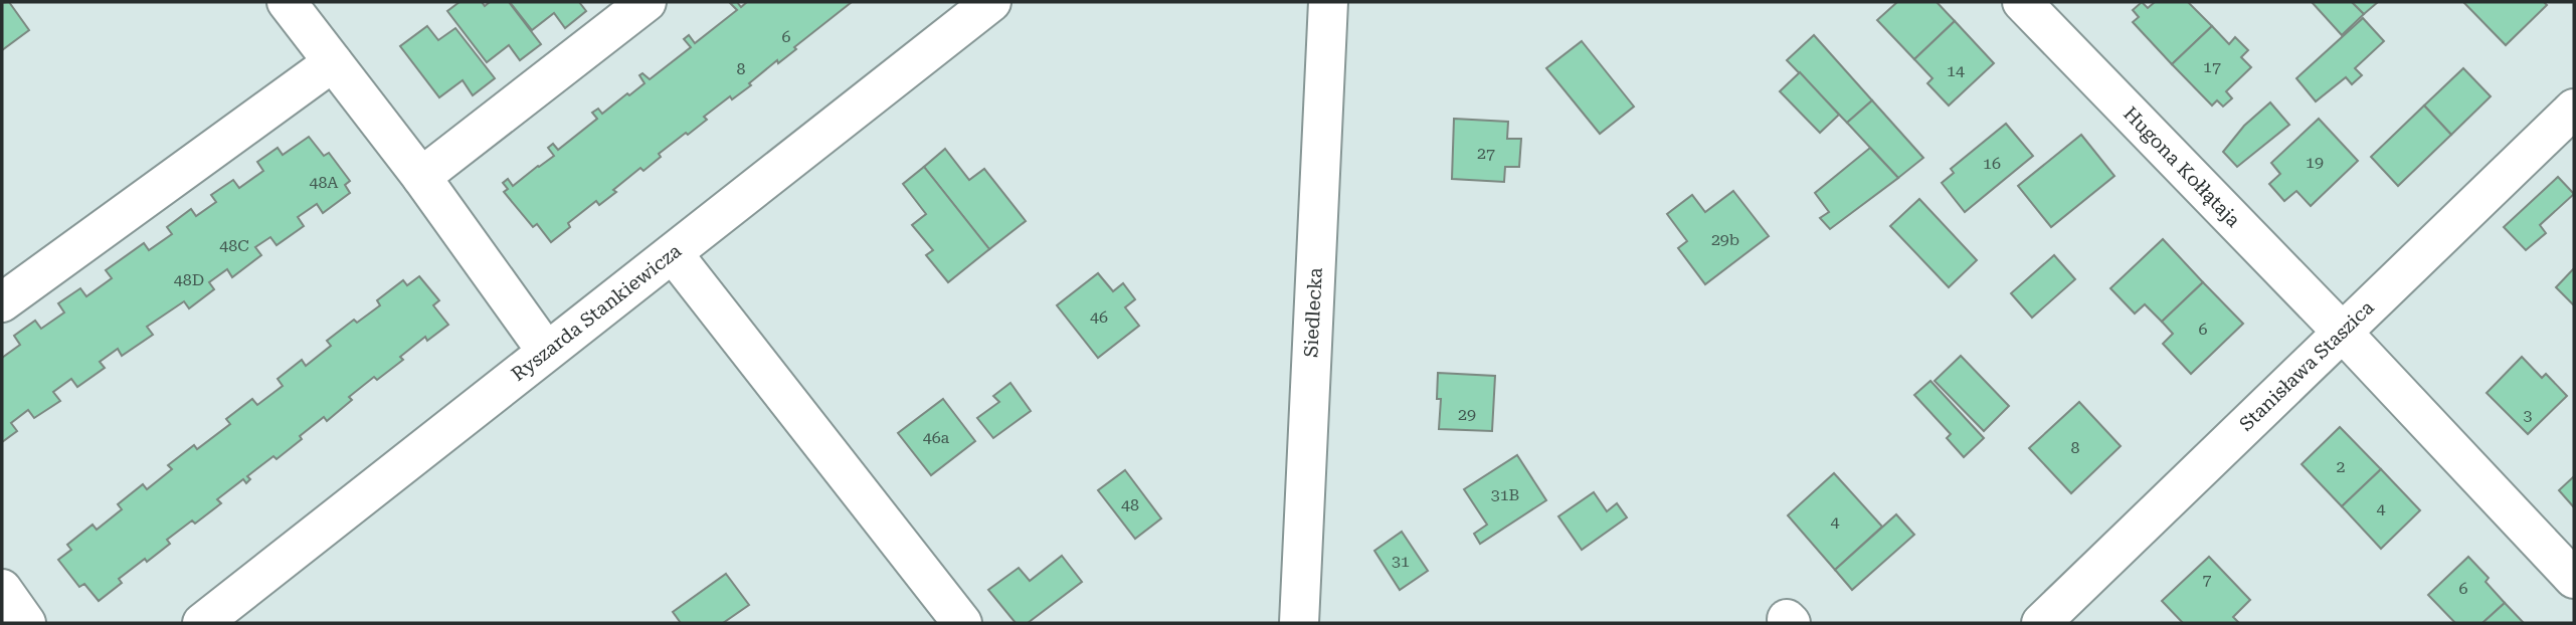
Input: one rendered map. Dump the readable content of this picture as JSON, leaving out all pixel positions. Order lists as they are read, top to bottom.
{
  "streets": {
    "street": [
      "Hugona Kołłątaja",
      "Ryszarda Stankiewicza",
      "Siedlecka",
      "Stanisława Staszica"
    ]
  },
  "crossings": [
    ["Hugona Kołłątaja", "Stanisława Staszica"]
  ],
  "house_numbers": [
    "6",
    "17",
    "8",
    "14",
    "27",
    "19",
    "16",
    "48A",
    "29b",
    "48C",
    "48D",
    "46",
    "6",
    "29",
    "3",
    "46a",
    "8",
    "2",
    "31B",
    "48",
    "4",
    "4",
    "31",
    "7",
    "6"
  ]
}
